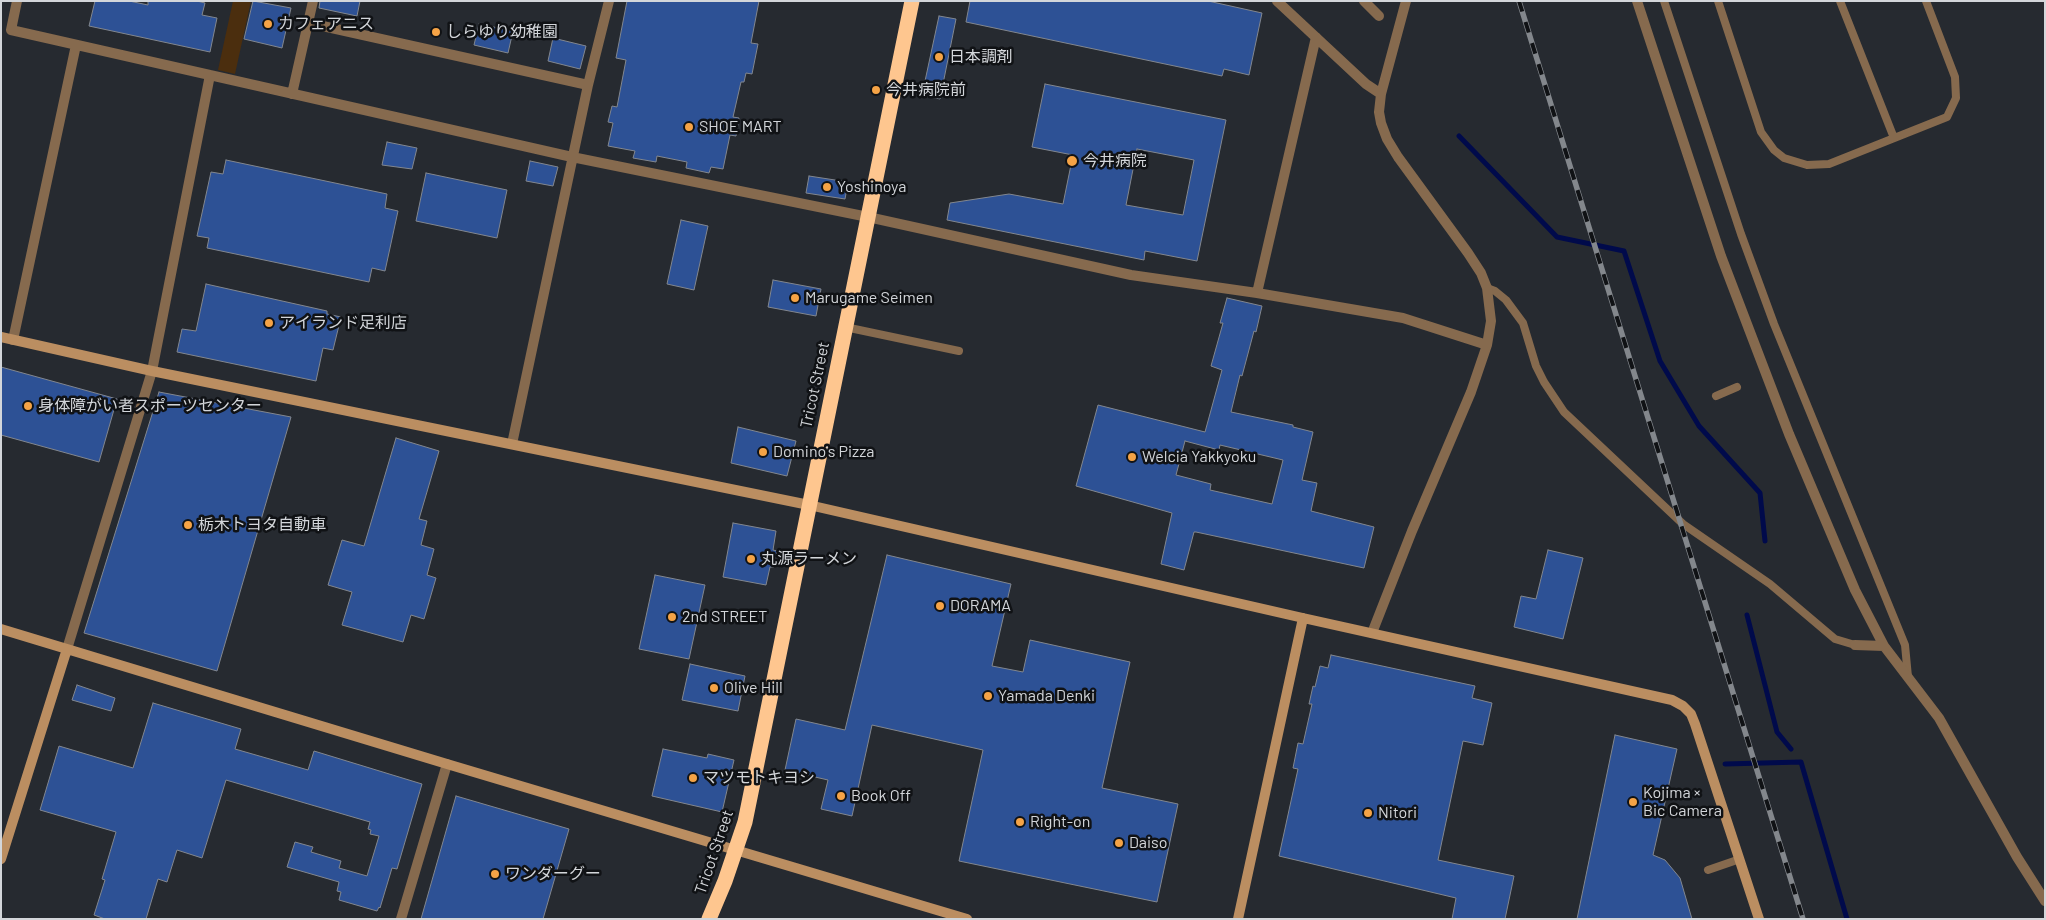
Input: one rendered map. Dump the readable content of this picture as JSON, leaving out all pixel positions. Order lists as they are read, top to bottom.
{
  "streets": {
    "highway": ["Tricot Street"]
  },
  "places": [
    "カフェアニス",
    "しらゆり幼稚園",
    "日本調剤",
    "今井病院前",
    "SHOE MART",
    "今井病院",
    "Yoshinoya",
    "Marugame Seimen",
    "アイランド足利店",
    "身体障がい者スポーツセンター",
    "Domino's Pizza",
    "Welcia Yakkyoku",
    "栃木トヨタ自動車",
    "丸源ラーメン",
    "DORAMA",
    "2nd STREET",
    "Olive Hill",
    "Yamada Denki",
    "マツモトキヨシ",
    "Book Off",
    "Kojima × Bic Camera",
    "Nitori",
    "Right-on",
    "Daiso",
    "ワンダーグー"
  ]
}
